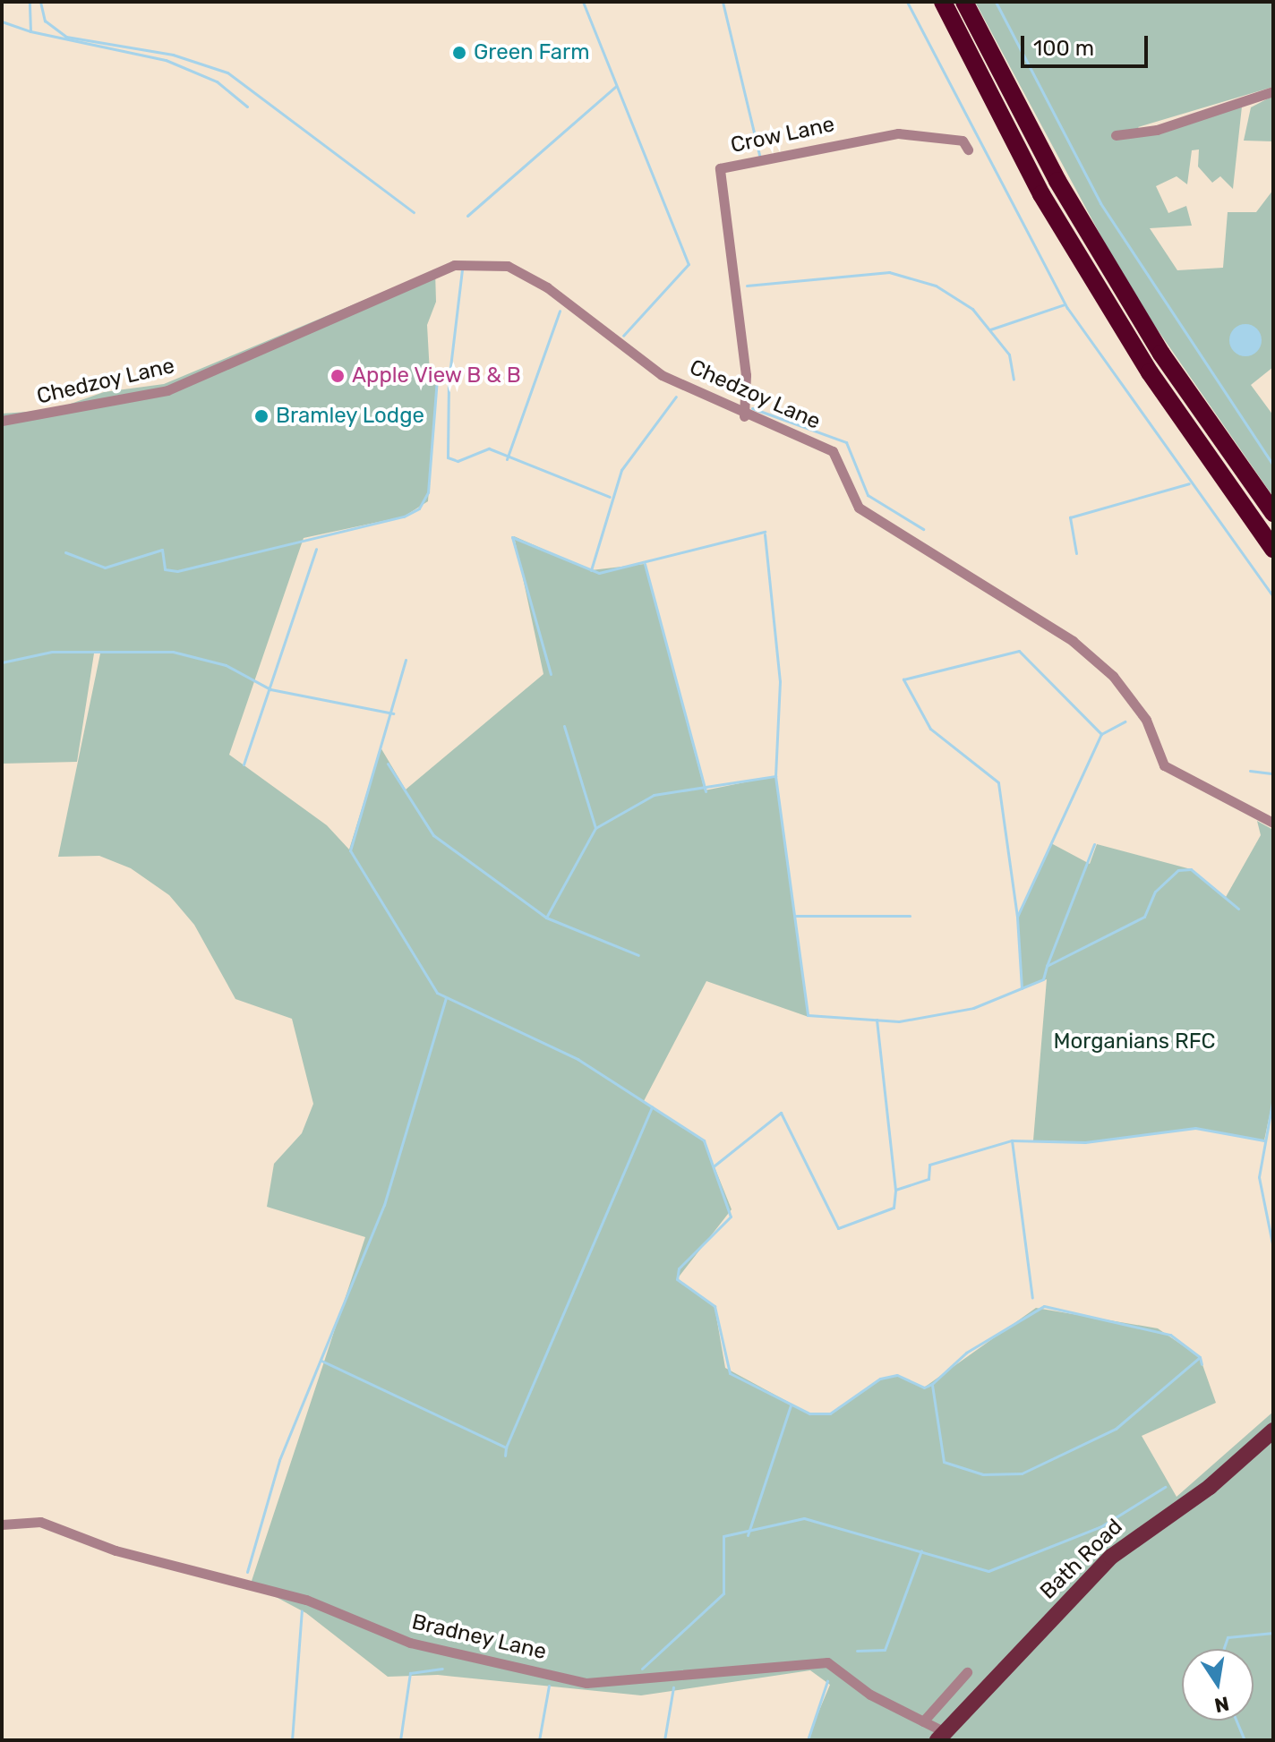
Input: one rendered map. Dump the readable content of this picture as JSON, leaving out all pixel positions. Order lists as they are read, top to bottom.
{
  "streets": {
    "main road": ["Bath Road"],
    "street": ["Crow Lane", "Chedzoy Lane", "Bradney Lane"]
  },
  "crossings": [
    ["Crow Lane", "Chedzoy Lane"],
    ["Bath Road", "Bradney Lane"]
  ],
  "parks": ["Morganians RFC"],
  "places": ["Green Farm", "Apple View B & B", "Bramley Lodge"],
  "scale_bar": "100 m",
  "north": "bottom"
}
